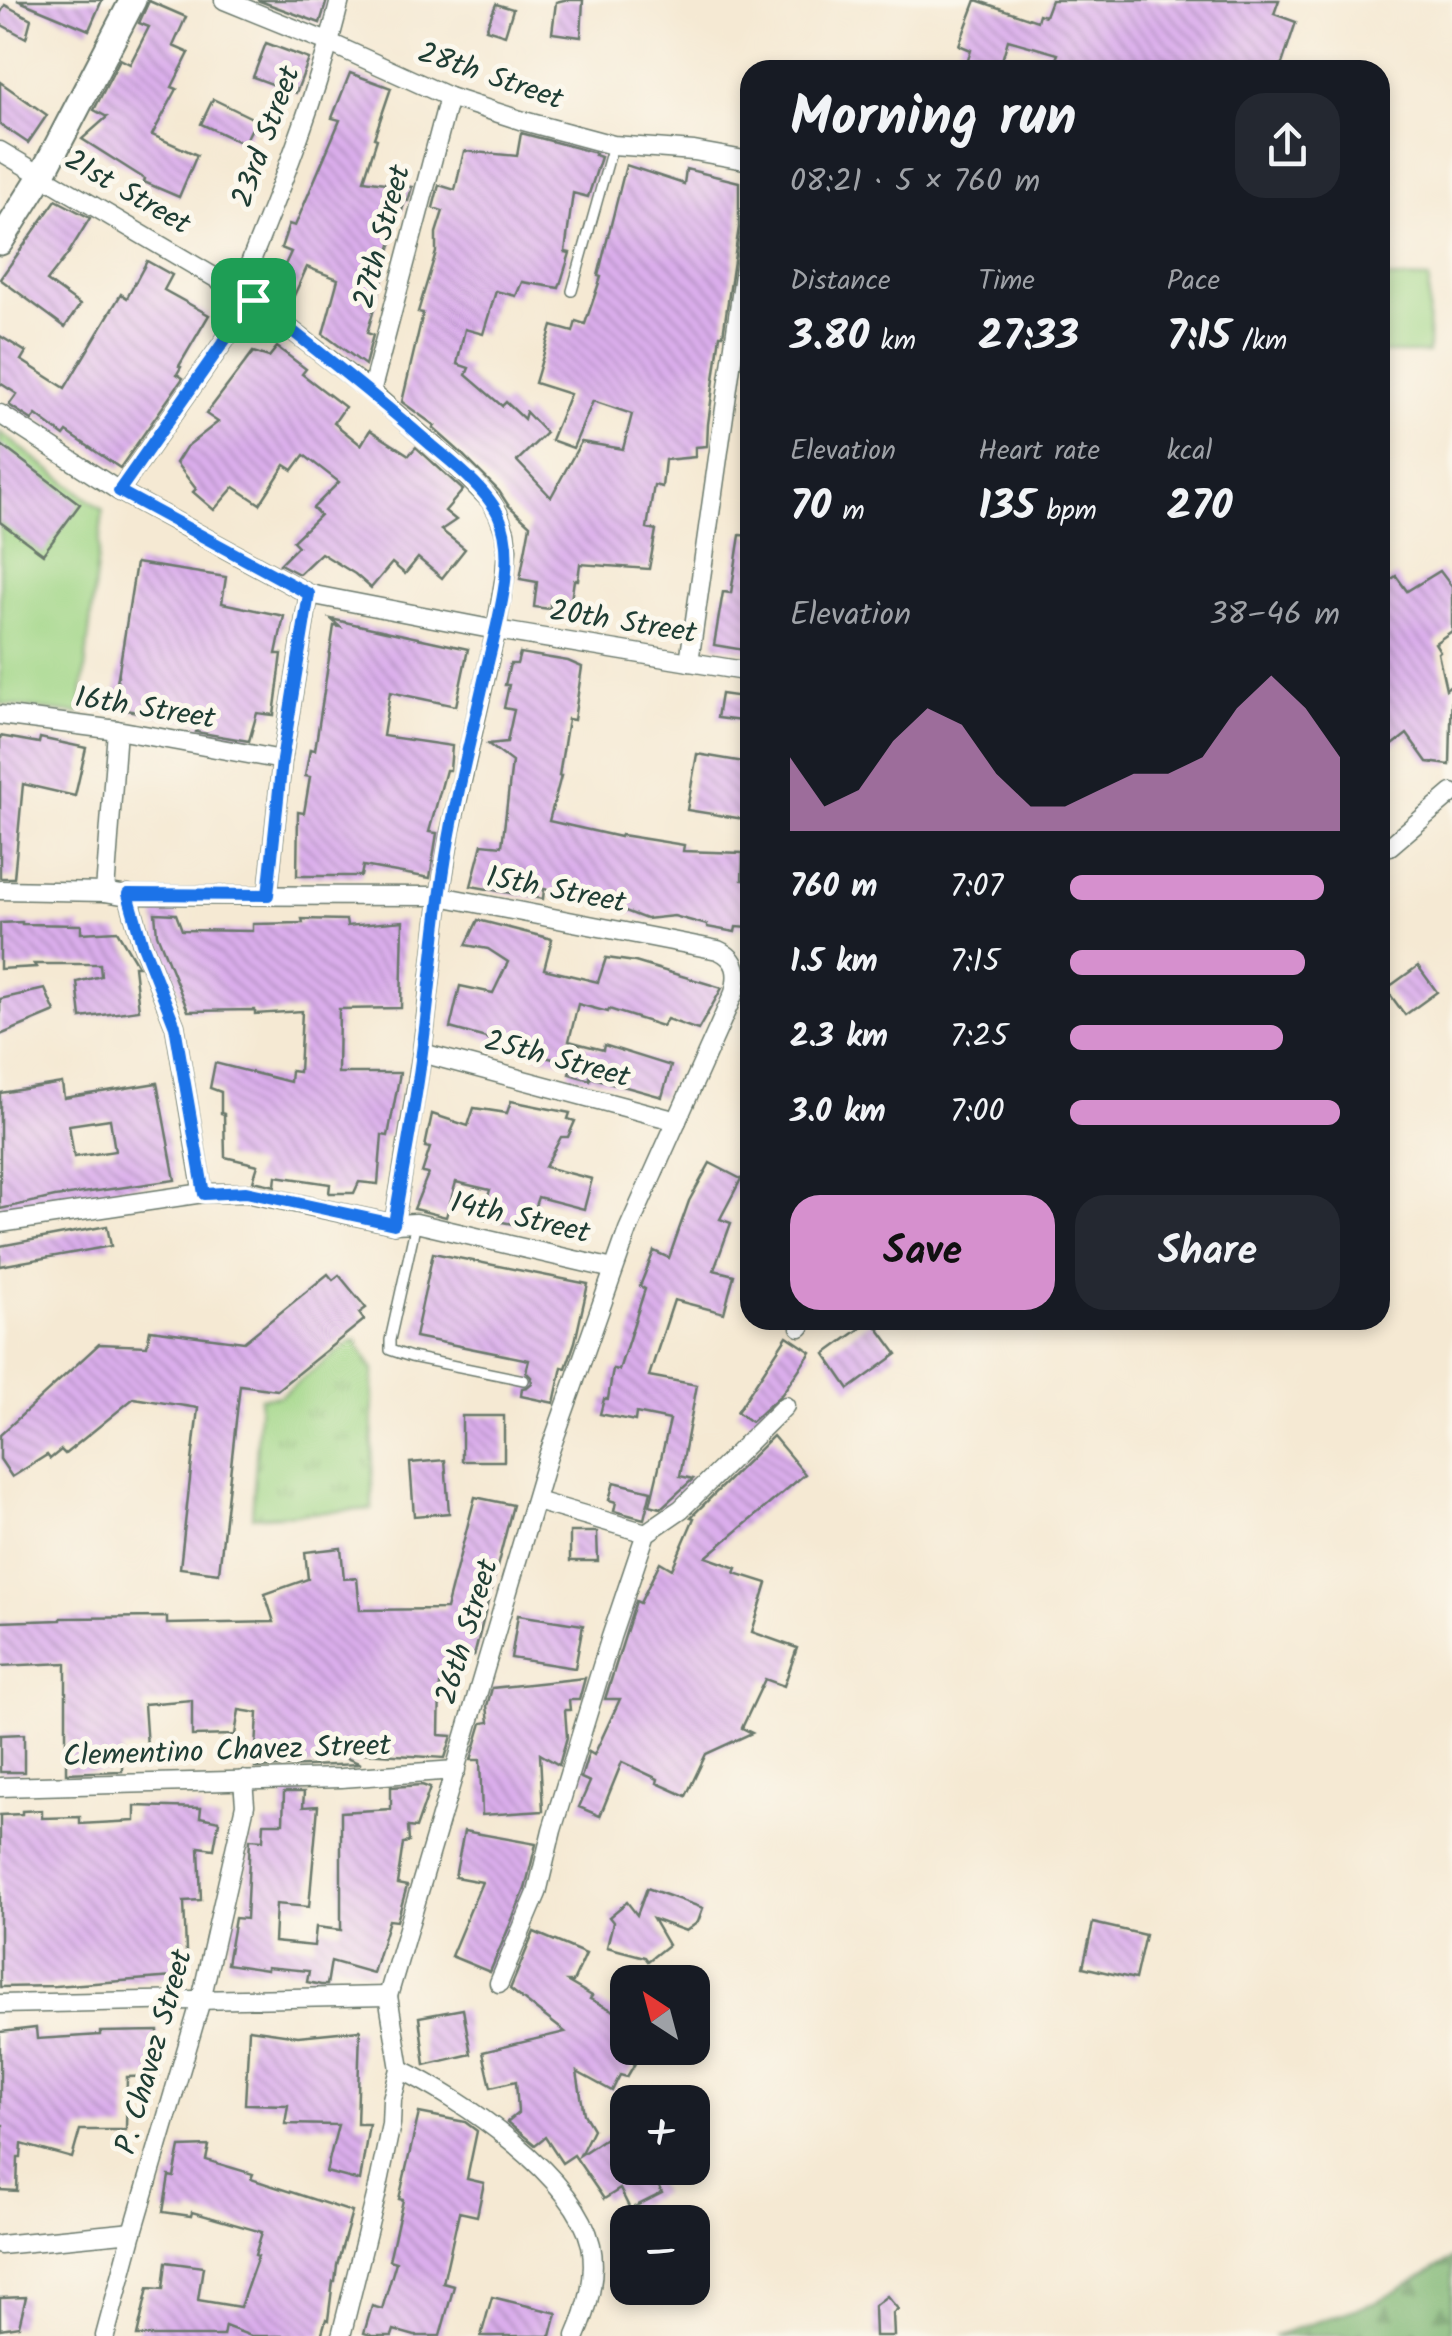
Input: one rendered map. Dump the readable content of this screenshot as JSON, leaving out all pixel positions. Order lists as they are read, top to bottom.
{
  "streets": {
    "street": [
      "28th Street",
      "23rd Street",
      "21st Street",
      "27th Street",
      "20th Street",
      "16th Street",
      "15th Street",
      "25th Street",
      "14th Street",
      "26th Street",
      "Clementino Chavez Street",
      "P. Chavez Street"
    ]
  },
  "crossings": [
    ["28th Street", "23rd Street"],
    ["28th Street", "27th Street"],
    ["23rd Street", "21st Street"],
    ["23rd Street", "20th Street"],
    ["21st Street", "27th Street"],
    ["21st Street", "20th Street"],
    ["21st Street", "15th Street"],
    ["21st Street", "25th Street"],
    ["21st Street", "14th Street"],
    ["15th Street", "26th Street"],
    ["25th Street", "26th Street"],
    ["14th Street", "26th Street"],
    ["26th Street", "Clementino Chavez Street"],
    ["Clementino Chavez Street", "P. Chavez Street"]
  ],
  "north": "top left",
  "page": {
    "heading": ["Morning run", "08:21 · 5 × 760 m"],
    "stats": [
      ["Distance", "3.80 km"],
      ["Time", "27:33"],
      ["Pace", "7:15 /km"],
      ["Elevation", "70 m"],
      ["Heart rate", "135 bpm"],
      ["kcal", "270"]
    ],
    "chart": ["Elevation", "38–46 m"],
    "list": [
      {
        "name": "760 m",
        "note": "7:07"
      },
      {
        "name": "1.5 km",
        "note": "7:15"
      },
      {
        "name": "2.3 km",
        "note": "7:25"
      },
      {
        "name": "3.0 km",
        "note": "7:00"
      }
    ],
    "buttons": ["Save", "Share"],
    "map_buttons": ["+", "−"]
  }
}
